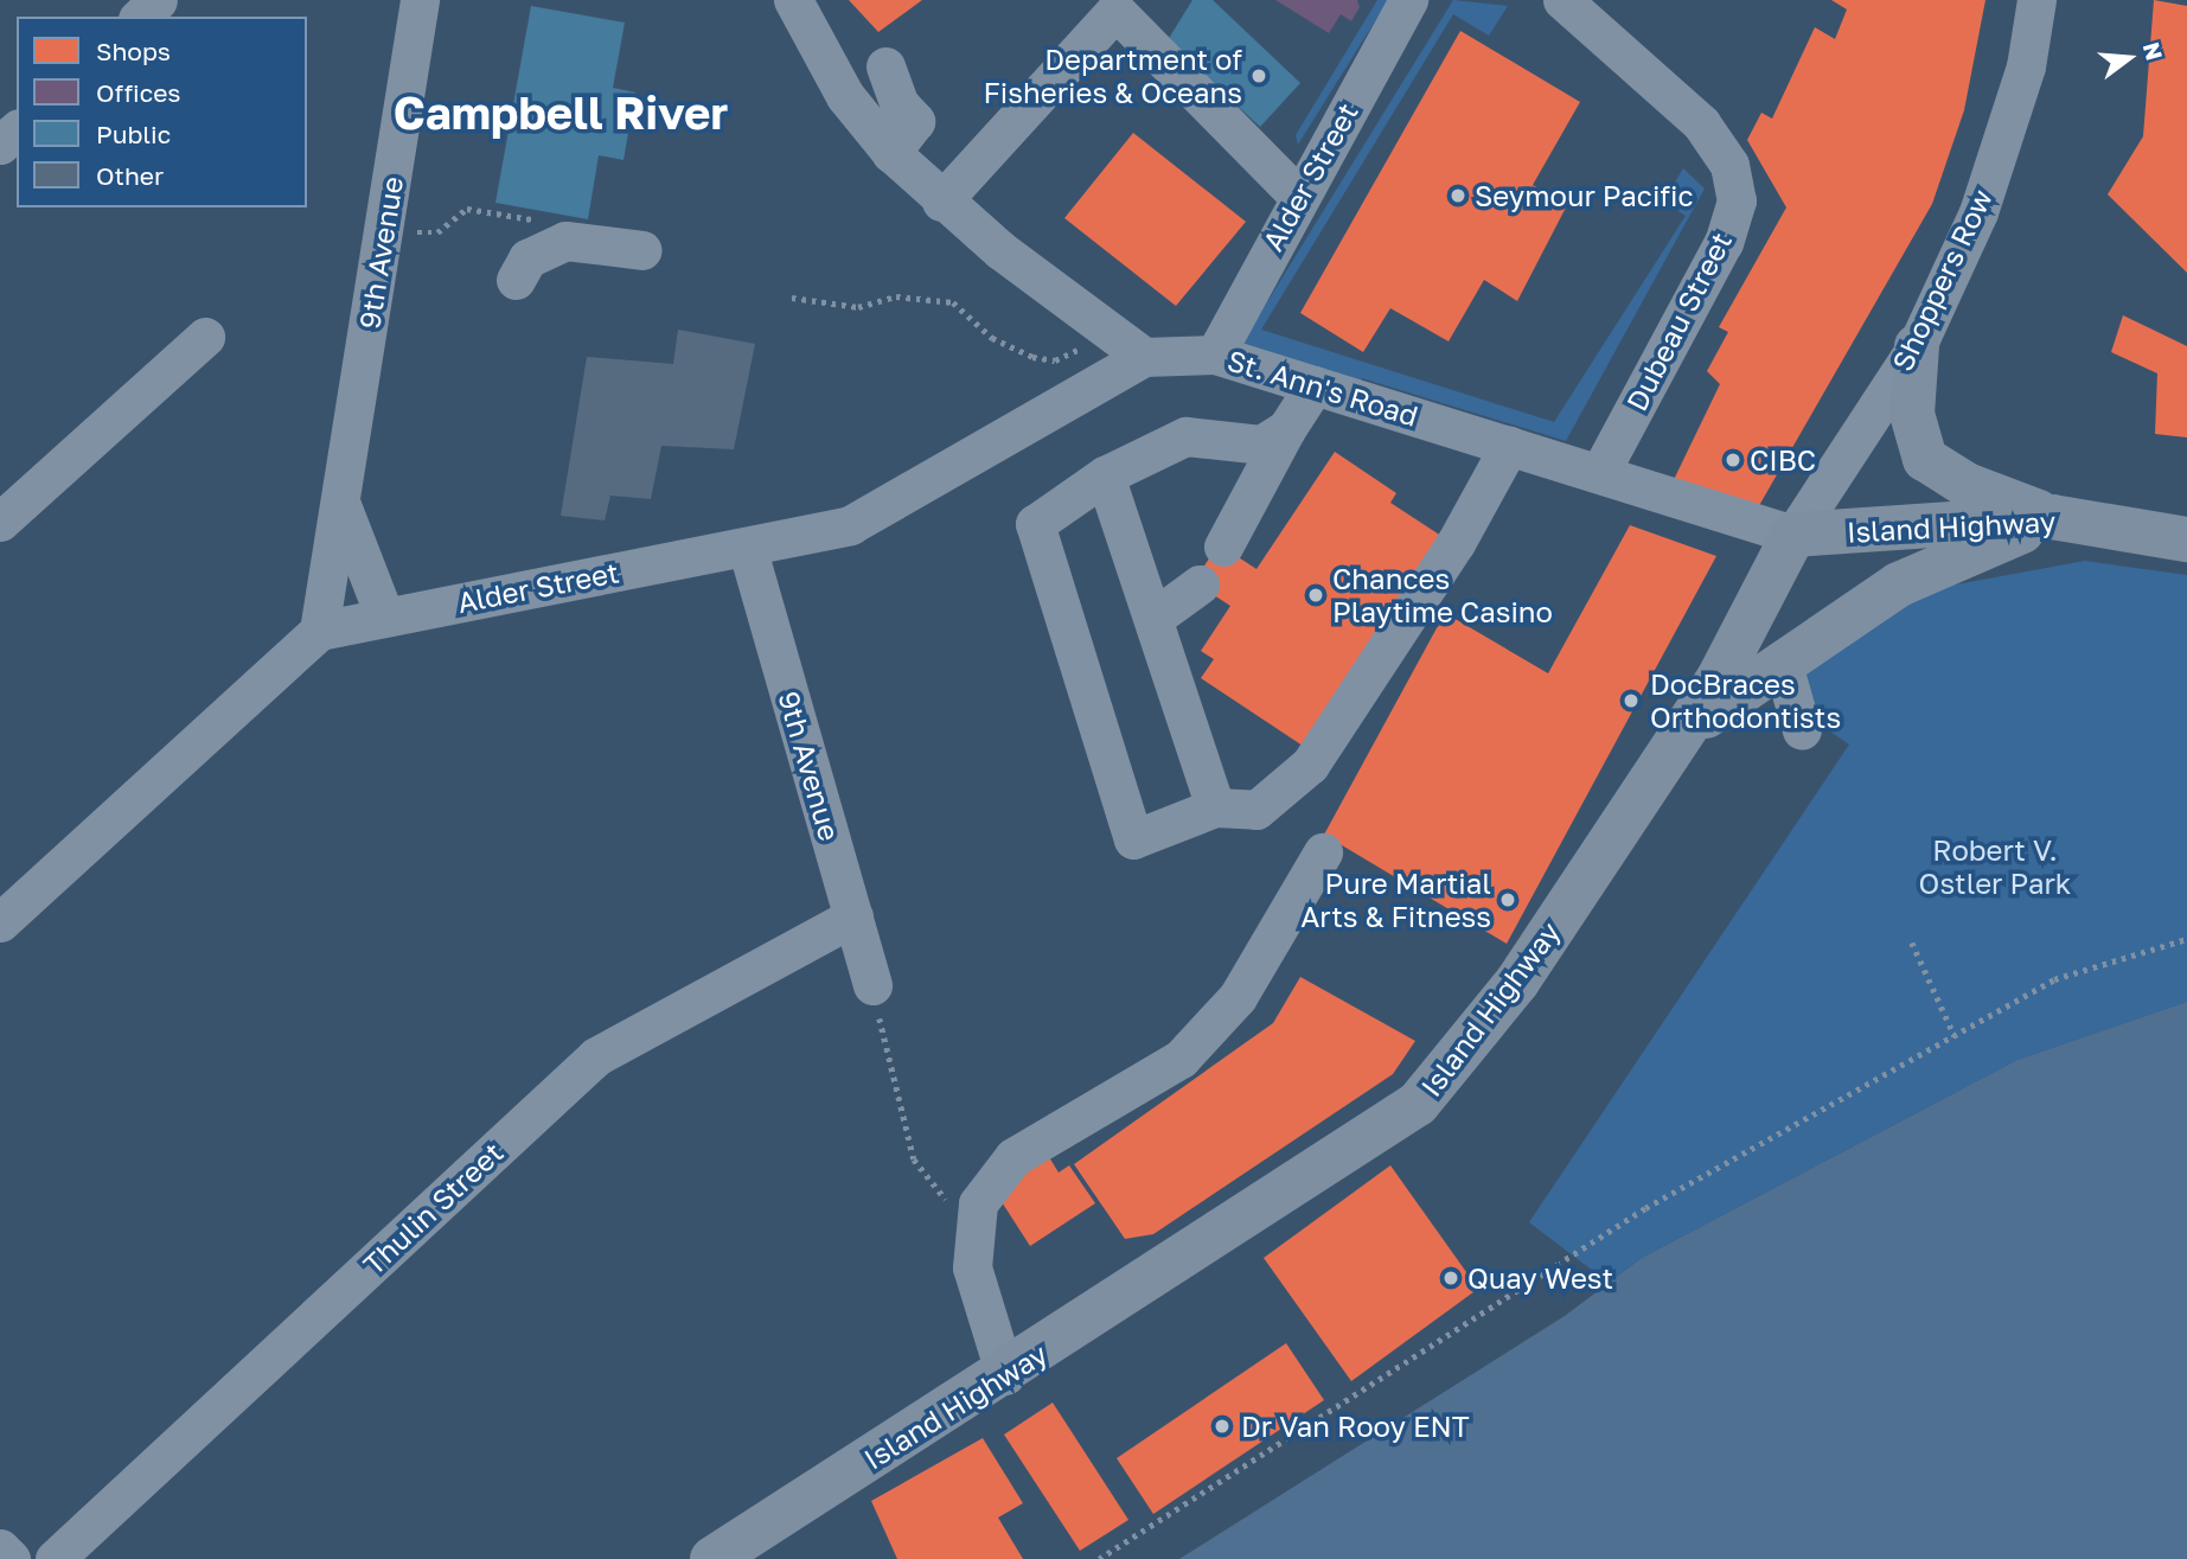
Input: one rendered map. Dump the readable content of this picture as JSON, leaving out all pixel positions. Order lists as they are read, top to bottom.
{
  "streets": {
    "main road": ["Island Highway"],
    "street": [
      "Alder Street",
      "9th Avenue",
      "Shoppers Row",
      "Dubeau Street",
      "St. Ann's Road",
      "Thulin Street"
    ]
  },
  "crossings": [
    ["Alder Street", "9th Avenue"],
    ["Alder Street", "St. Ann's Road"],
    ["9th Avenue", "Thulin Street"],
    ["Shoppers Row", "St. Ann's Road"],
    ["Shoppers Row", "Island Highway"],
    ["Dubeau Street", "St. Ann's Road"],
    ["St. Ann's Road", "Island Highway"]
  ],
  "districts": ["Campbell River"],
  "parks": ["Robert V. Ostler Park"],
  "places": [
    "Department of Fisheries & Oceans",
    "Seymour Pacific",
    "CIBC",
    "Chances Playtime Casino",
    "DocBraces Orthodontists",
    "Pure Martial Arts & Fitness",
    "Quay West",
    "Dr Van Rooy ENT"
  ],
  "legend": [
    "Shops",
    "Offices",
    "Public",
    "Other"
  ],
  "north": "right"
}
